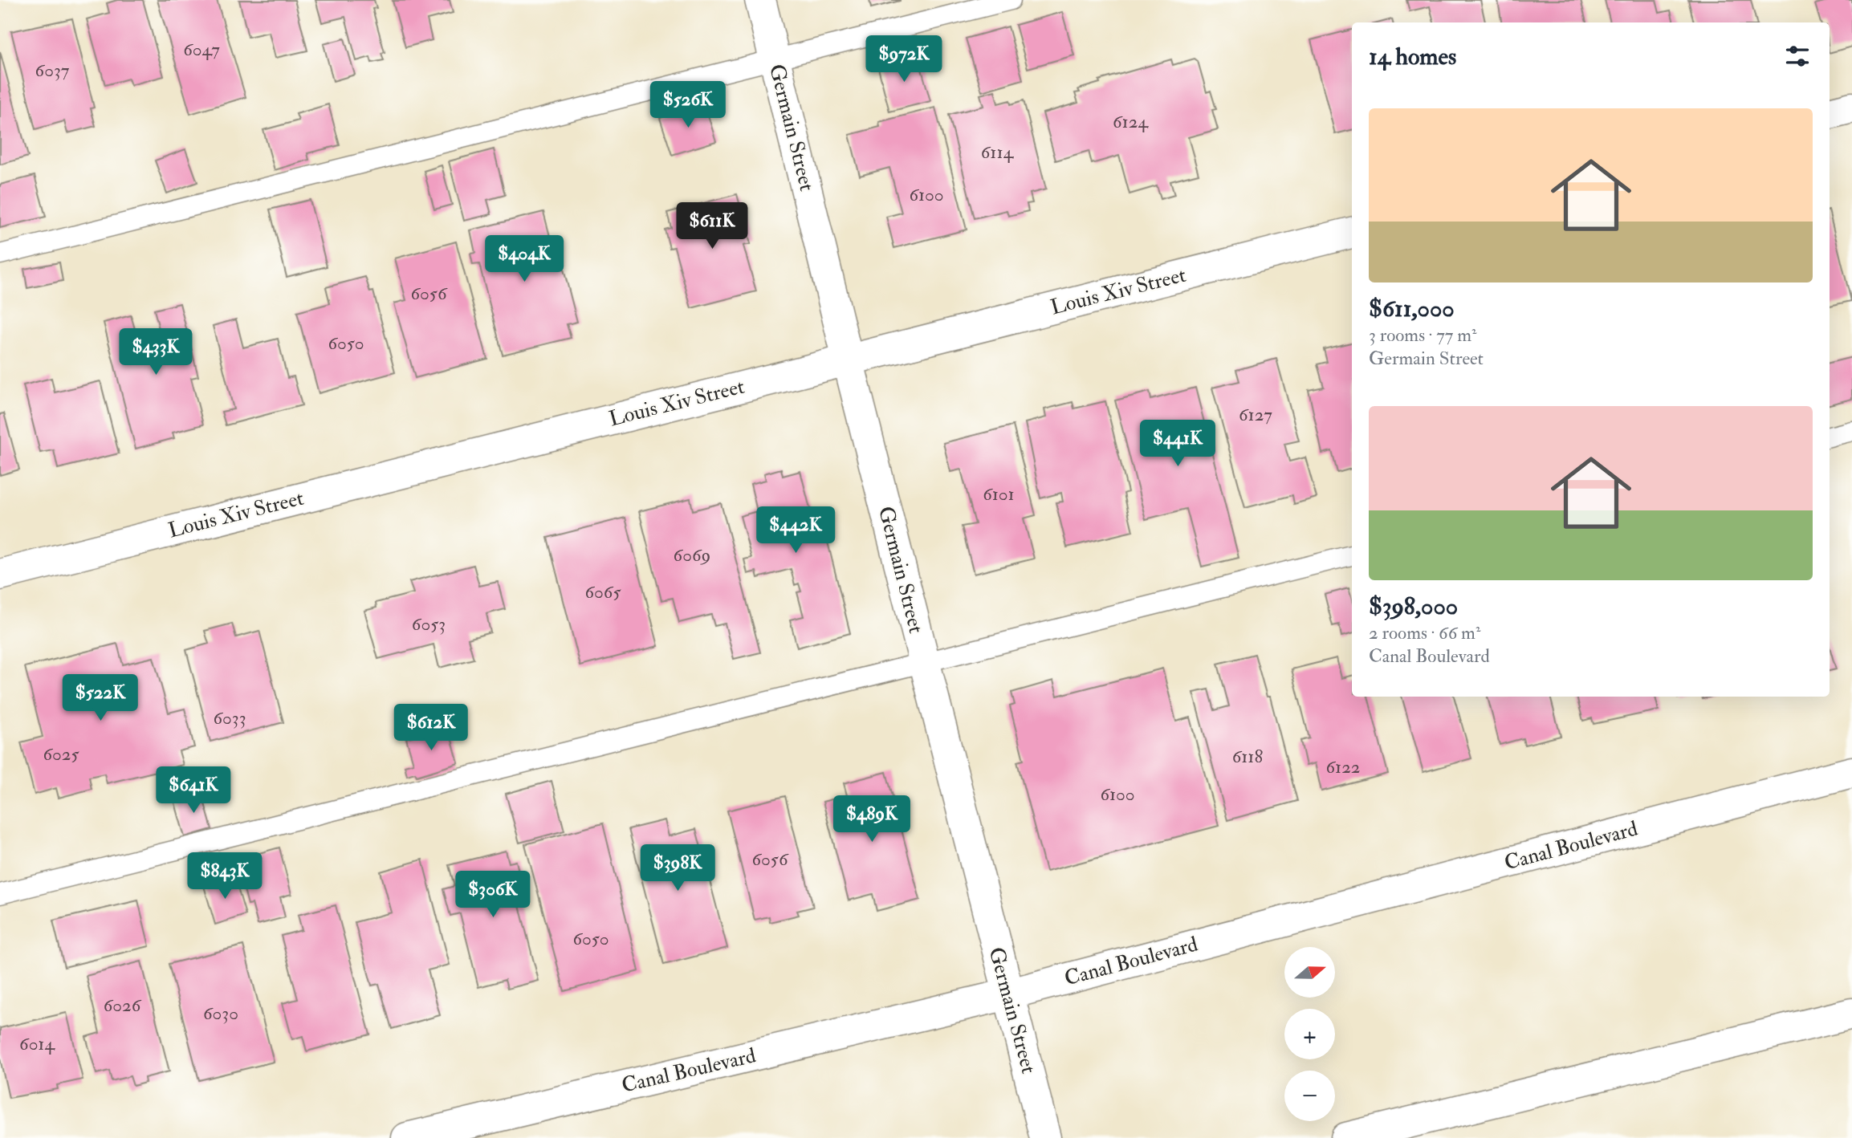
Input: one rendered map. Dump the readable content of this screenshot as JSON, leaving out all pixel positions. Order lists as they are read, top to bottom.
{
  "streets": {
    "street": ["Germain Street", "Louis Xiv Street", "Canal Boulevard"]
  },
  "crossings": [
    ["Germain Street", "Louis Xiv Street"],
    ["Germain Street", "Canal Boulevard"]
  ],
  "house_numbers": [
    "6047",
    "6037",
    "6124",
    "6114",
    "6100",
    "6056",
    "6050",
    "6127",
    "6101",
    "6069",
    "6065",
    "6053",
    "6033",
    "6025",
    "6118",
    "6122",
    "6100",
    "6056",
    "6050",
    "6026",
    "6030",
    "6014"
  ],
  "north": "right",
  "page": {
    "heading": "14 homes",
    "price": [
      "$972K",
      "$526K",
      "$611K",
      "$404K",
      "$433K",
      "$441K",
      "$442K",
      "$522K",
      "$612K",
      "$641K",
      "$489K",
      "$398K",
      "$843K",
      "$306K"
    ],
    "list": [
      {
        "name": "$611,000",
        "note": "3 rooms · 77 m² · Germain Street"
      },
      {
        "name": "$398,000",
        "note": "2 rooms · 66 m² · Canal Boulevard"
      }
    ],
    "map_buttons": ["+", "−"]
  }
}
